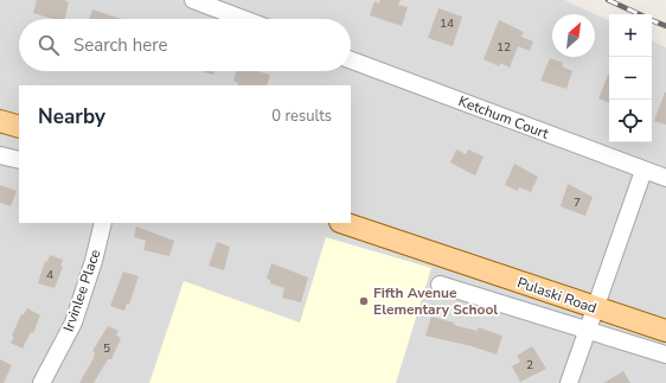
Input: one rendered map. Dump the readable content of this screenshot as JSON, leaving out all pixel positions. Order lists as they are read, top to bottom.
{
  "streets": {
    "main road": ["Pulaski Road"],
    "street": ["Ketchum Court", "Irvinlee Place"]
  },
  "places": ["Fifth Avenue Elementary School"],
  "house_numbers": [
    "14",
    "12",
    "7",
    "4",
    "5",
    "2"
  ],
  "north": "top right",
  "page": {
    "map_buttons": ["+", "−"],
    "search": "Search here",
    "heading": ["Nearby", "0 results"]
  }
}
